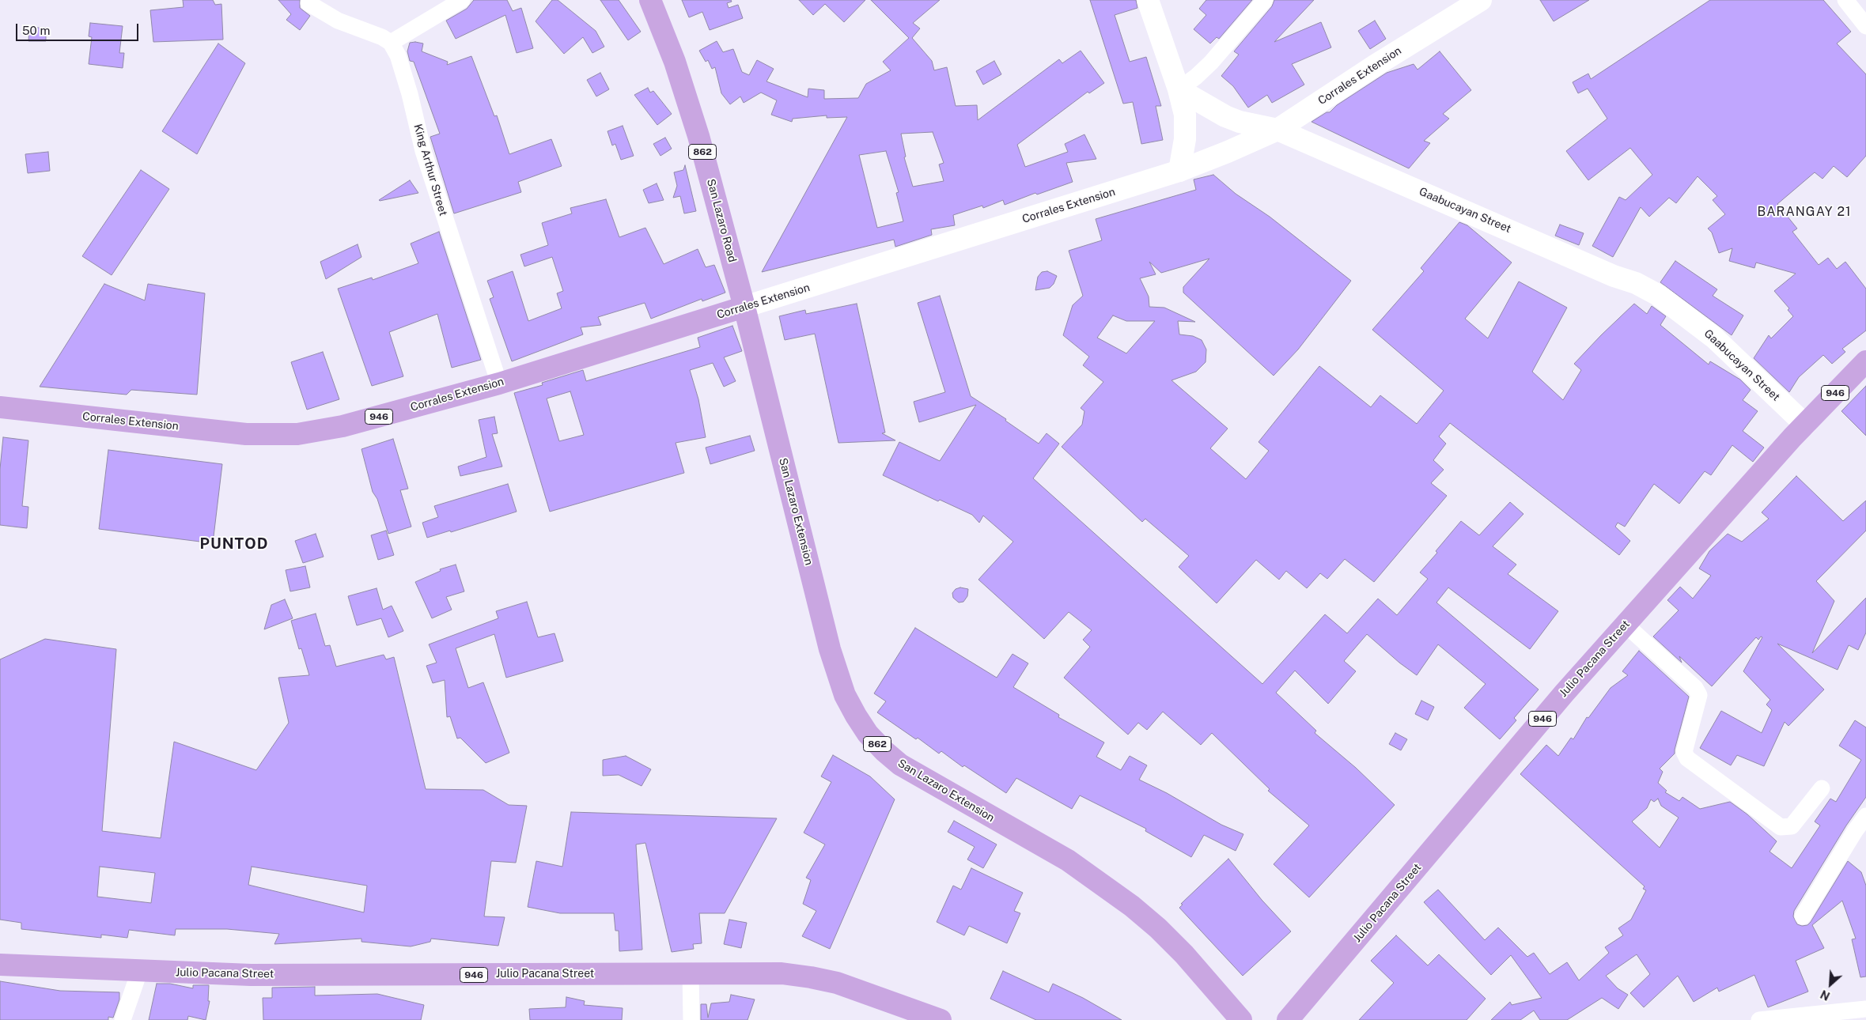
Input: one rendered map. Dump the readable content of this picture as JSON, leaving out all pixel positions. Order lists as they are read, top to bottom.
{
  "streets": {
    "main road": [
      "Corrales Extension",
      "862",
      "Gaabucayan Street",
      "San Lazaro Road",
      "946",
      "San Lazaro Extension",
      "Julio Pacana Street"
    ],
    "street": ["King Arthur Street"]
  },
  "crossings": [
    ["Corrales Extension", "King Arthur Street"],
    ["Corrales Extension", "Gaabucayan Street"],
    ["Corrales Extension", "San Lazaro Road"],
    ["Corrales Extension", "San Lazaro Extension"],
    ["Gaabucayan Street", "Julio Pacana Street"],
    ["San Lazaro Road", "San Lazaro Extension"]
  ],
  "districts": ["BARANGAY 21", "PUNTOD"],
  "scale_bar": "50 m",
  "north": "bottom left"
}
